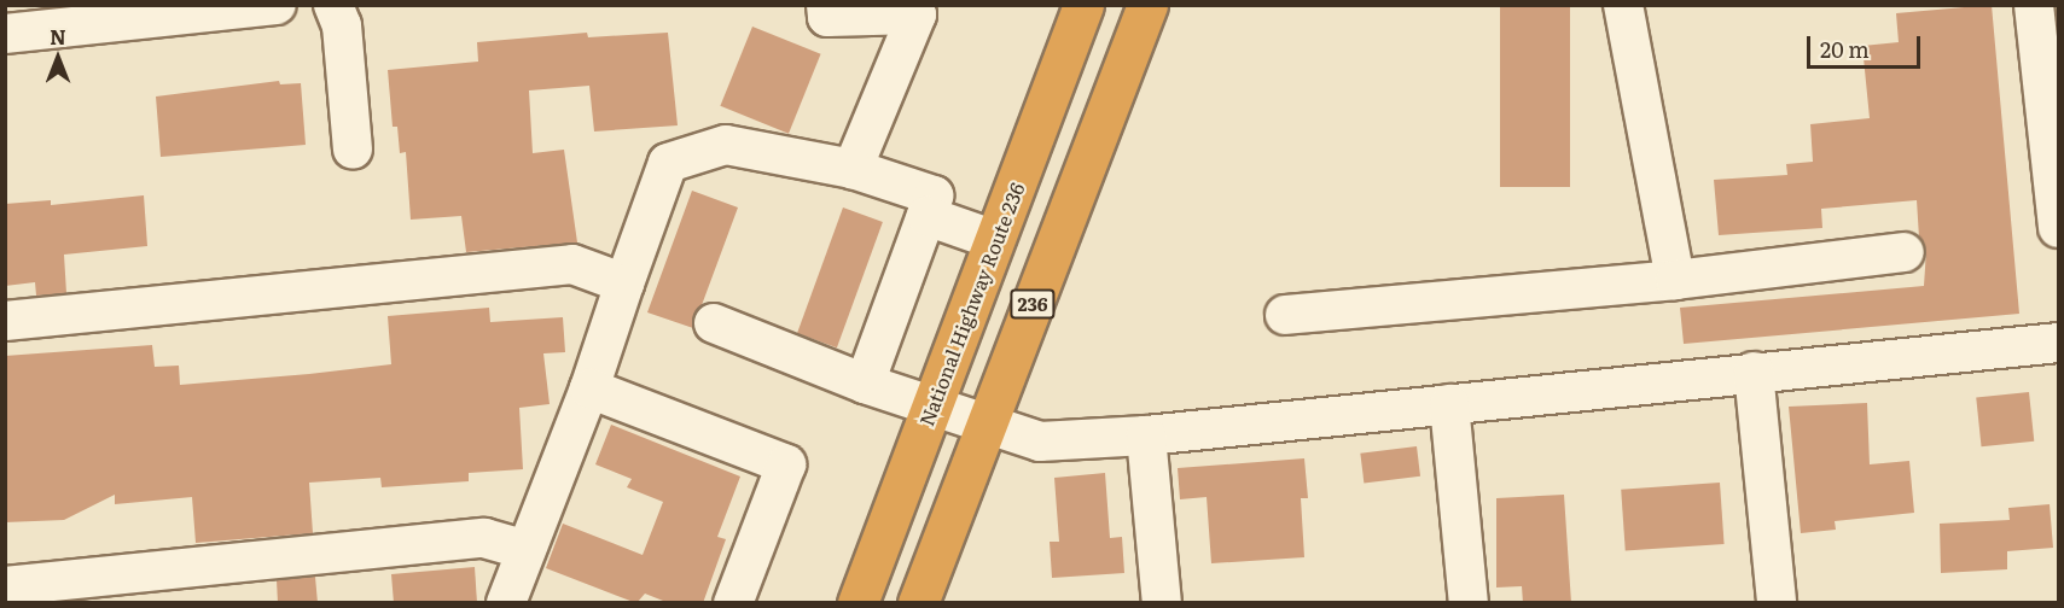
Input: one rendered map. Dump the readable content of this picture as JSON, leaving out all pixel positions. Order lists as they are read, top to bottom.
{
  "streets": {
    "highway": ["National Highway Route 236", "236"]
  },
  "scale_bar": "20 m",
  "north": "top"
}
